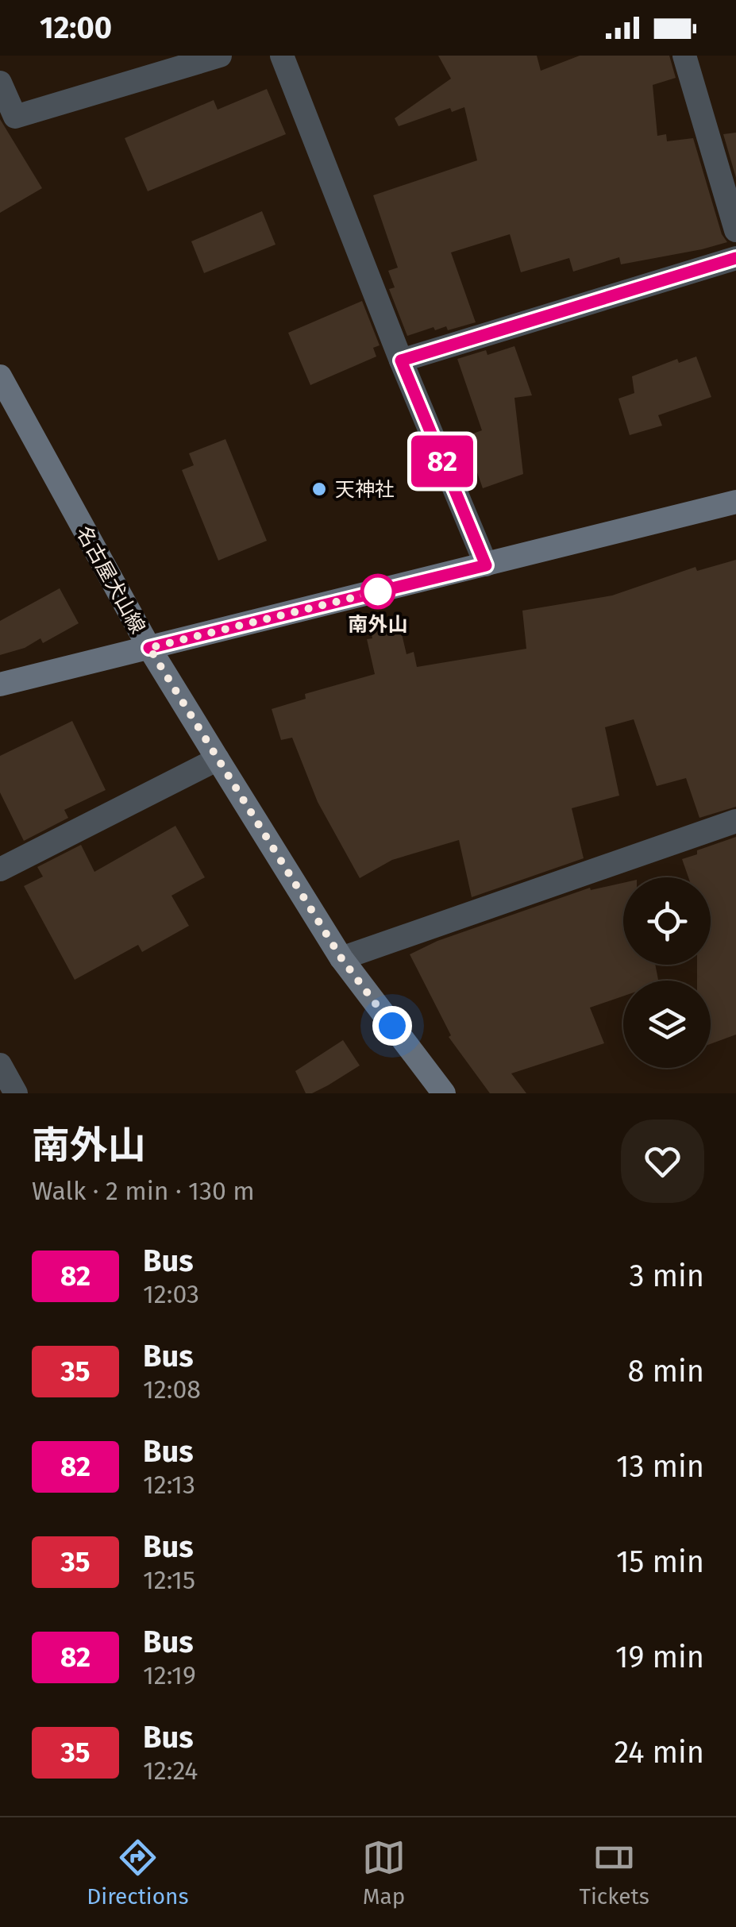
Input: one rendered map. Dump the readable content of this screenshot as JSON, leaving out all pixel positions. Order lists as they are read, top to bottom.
{
  "streets": {
    "main road": ["名古屋犬山線"]
  },
  "places": ["天神社", "南外山"],
  "lines": ["bus line 82"],
  "page": {
    "status": "12:00",
    "on_map": "82",
    "heading": ["南外山", "Walk · 2 min · 130 m"],
    "list": [
      {
        "mark": "82",
        "name": "Bus",
        "note": "12:03",
        "value": "3 min"
      },
      {
        "mark": "35",
        "name": "Bus",
        "note": "12:08",
        "value": "8 min"
      },
      {
        "mark": "82",
        "name": "Bus",
        "note": "12:13",
        "value": "13 min"
      },
      {
        "mark": "35",
        "name": "Bus",
        "note": "12:15",
        "value": "15 min"
      },
      {
        "mark": "82",
        "name": "Bus",
        "note": "12:19",
        "value": "19 min"
      },
      {
        "mark": "35",
        "name": "Bus",
        "note": "12:24",
        "value": "24 min"
      }
    ],
    "tabs": ["Directions", "Map", "Tickets"]
  }
}
